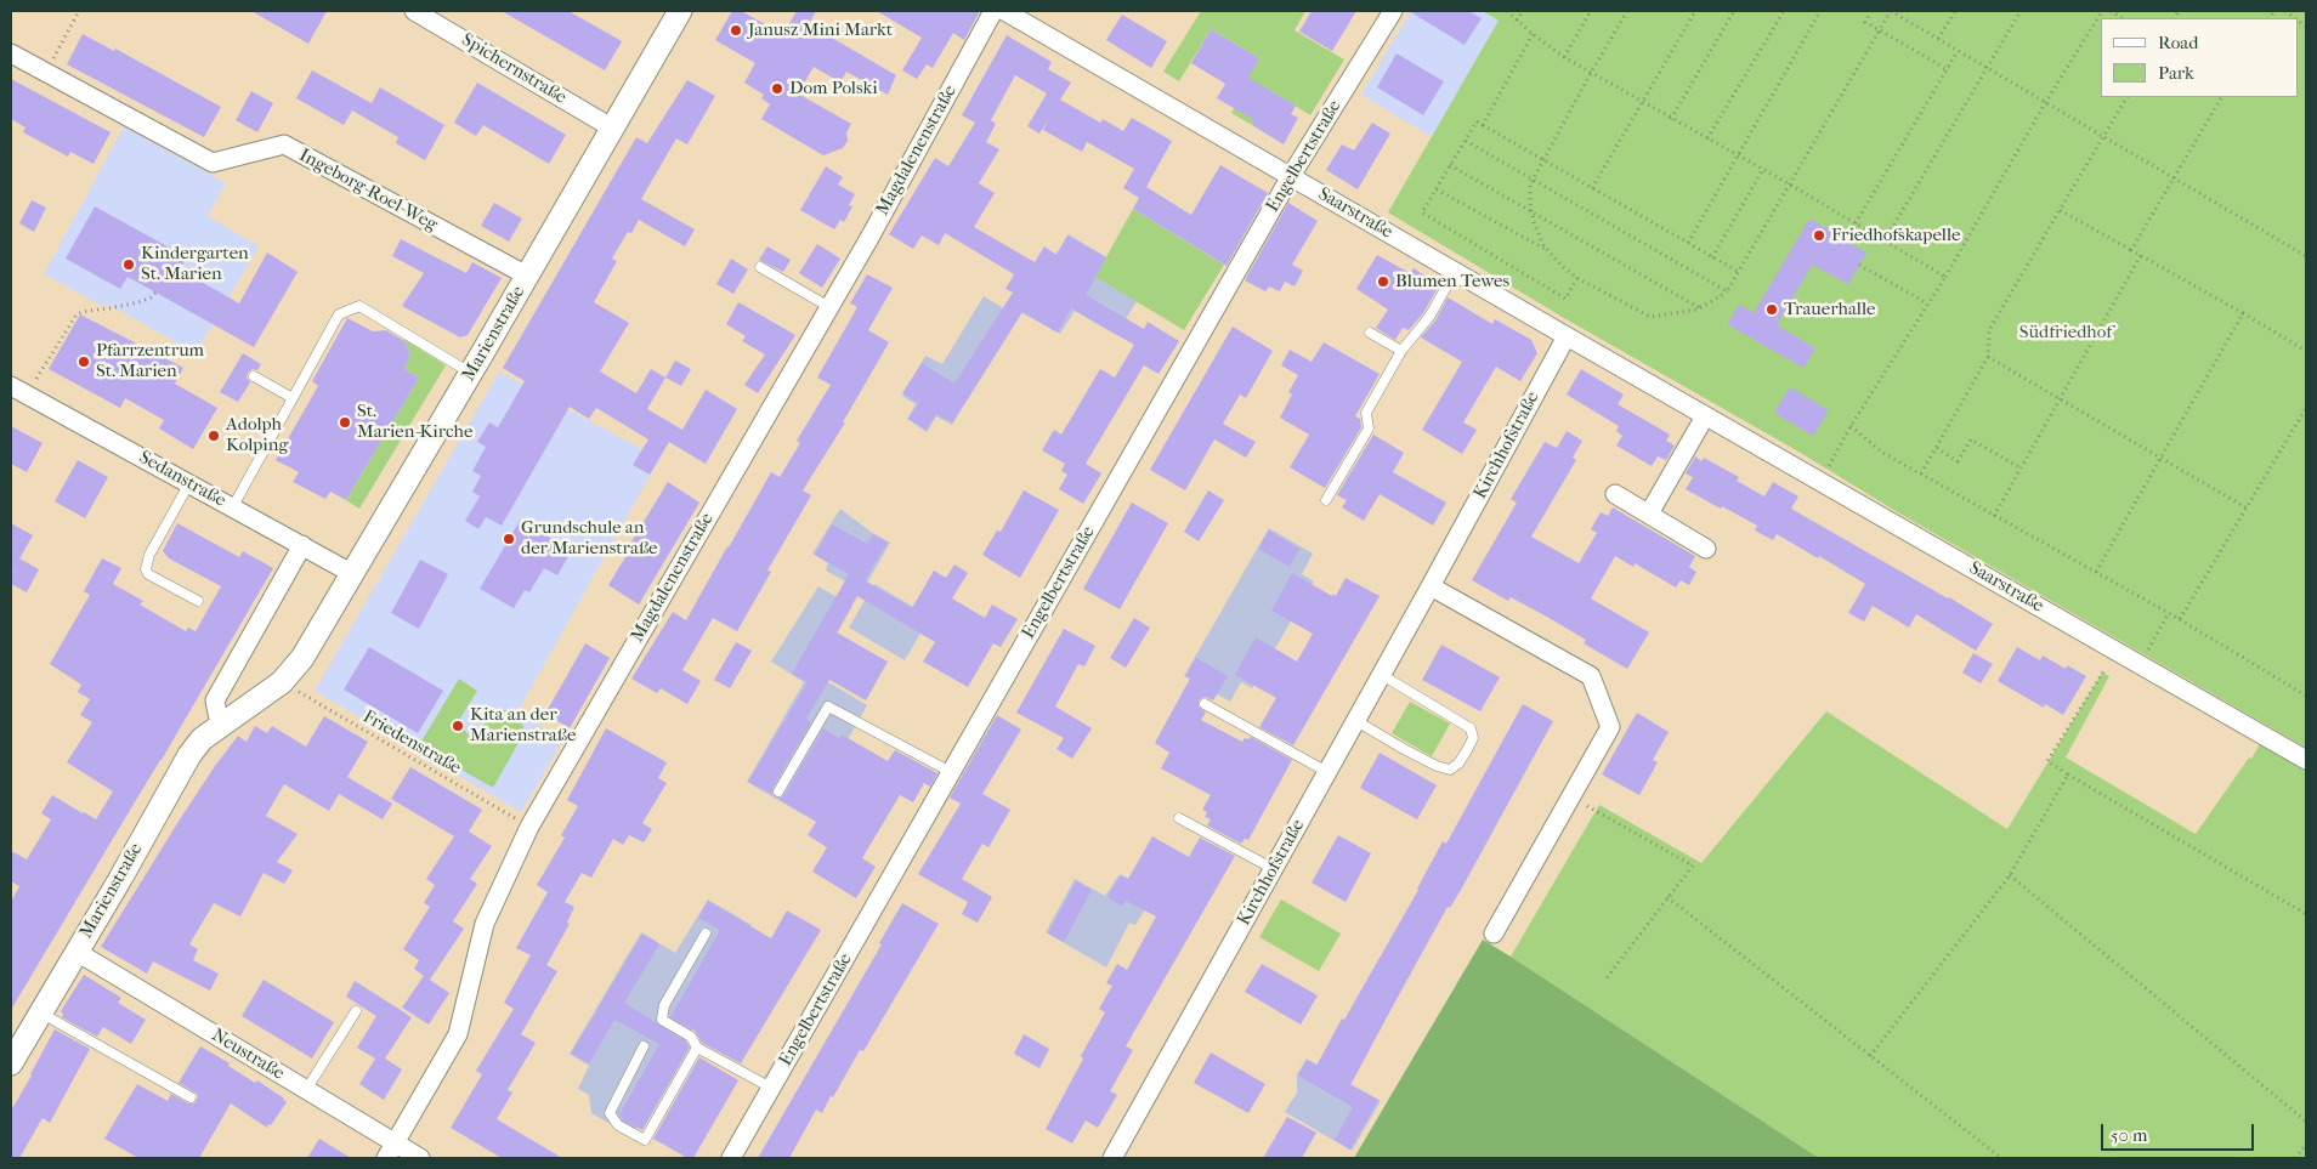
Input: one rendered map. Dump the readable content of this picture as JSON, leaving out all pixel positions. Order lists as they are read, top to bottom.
{
  "streets": {
    "street": [
      "Spichernstraße",
      "Magdalenenstraße",
      "Engelbertstraße",
      "Ingeborg-Roel-Weg",
      "Saarstraße",
      "Marienstraße",
      "Kirchhofstraße",
      "Sedanstraße",
      "Neustraße"
    ],
    "path": ["Friedenstraße"]
  },
  "crossings": [
    ["Spichernstraße", "Marienstraße"],
    ["Magdalenenstraße", "Friedenstraße"],
    ["Magdalenenstraße", "Neustraße"],
    ["Engelbertstraße", "Saarstraße"],
    ["Ingeborg-Roel-Weg", "Marienstraße"],
    ["Saarstraße", "Kirchhofstraße"],
    ["Marienstraße", "Sedanstraße"],
    ["Marienstraße", "Friedenstraße"],
    ["Marienstraße", "Neustraße"]
  ],
  "parks": ["Südfriedhof"],
  "places": [
    "Janusz Mini Markt",
    "Dom Polski",
    "Friedhofskapelle",
    "Kindergarten St. Marien",
    "Blumen Tewes",
    "Trauerhalle",
    "Pfarrzentrum St. Marien",
    "St. Marien-Kirche",
    "Adolph Kolping",
    "Grundschule an der Marienstraße",
    "Kita an der Marienstraße"
  ],
  "legend": ["Road", "Park"],
  "scale_bar": "50 m"
}
